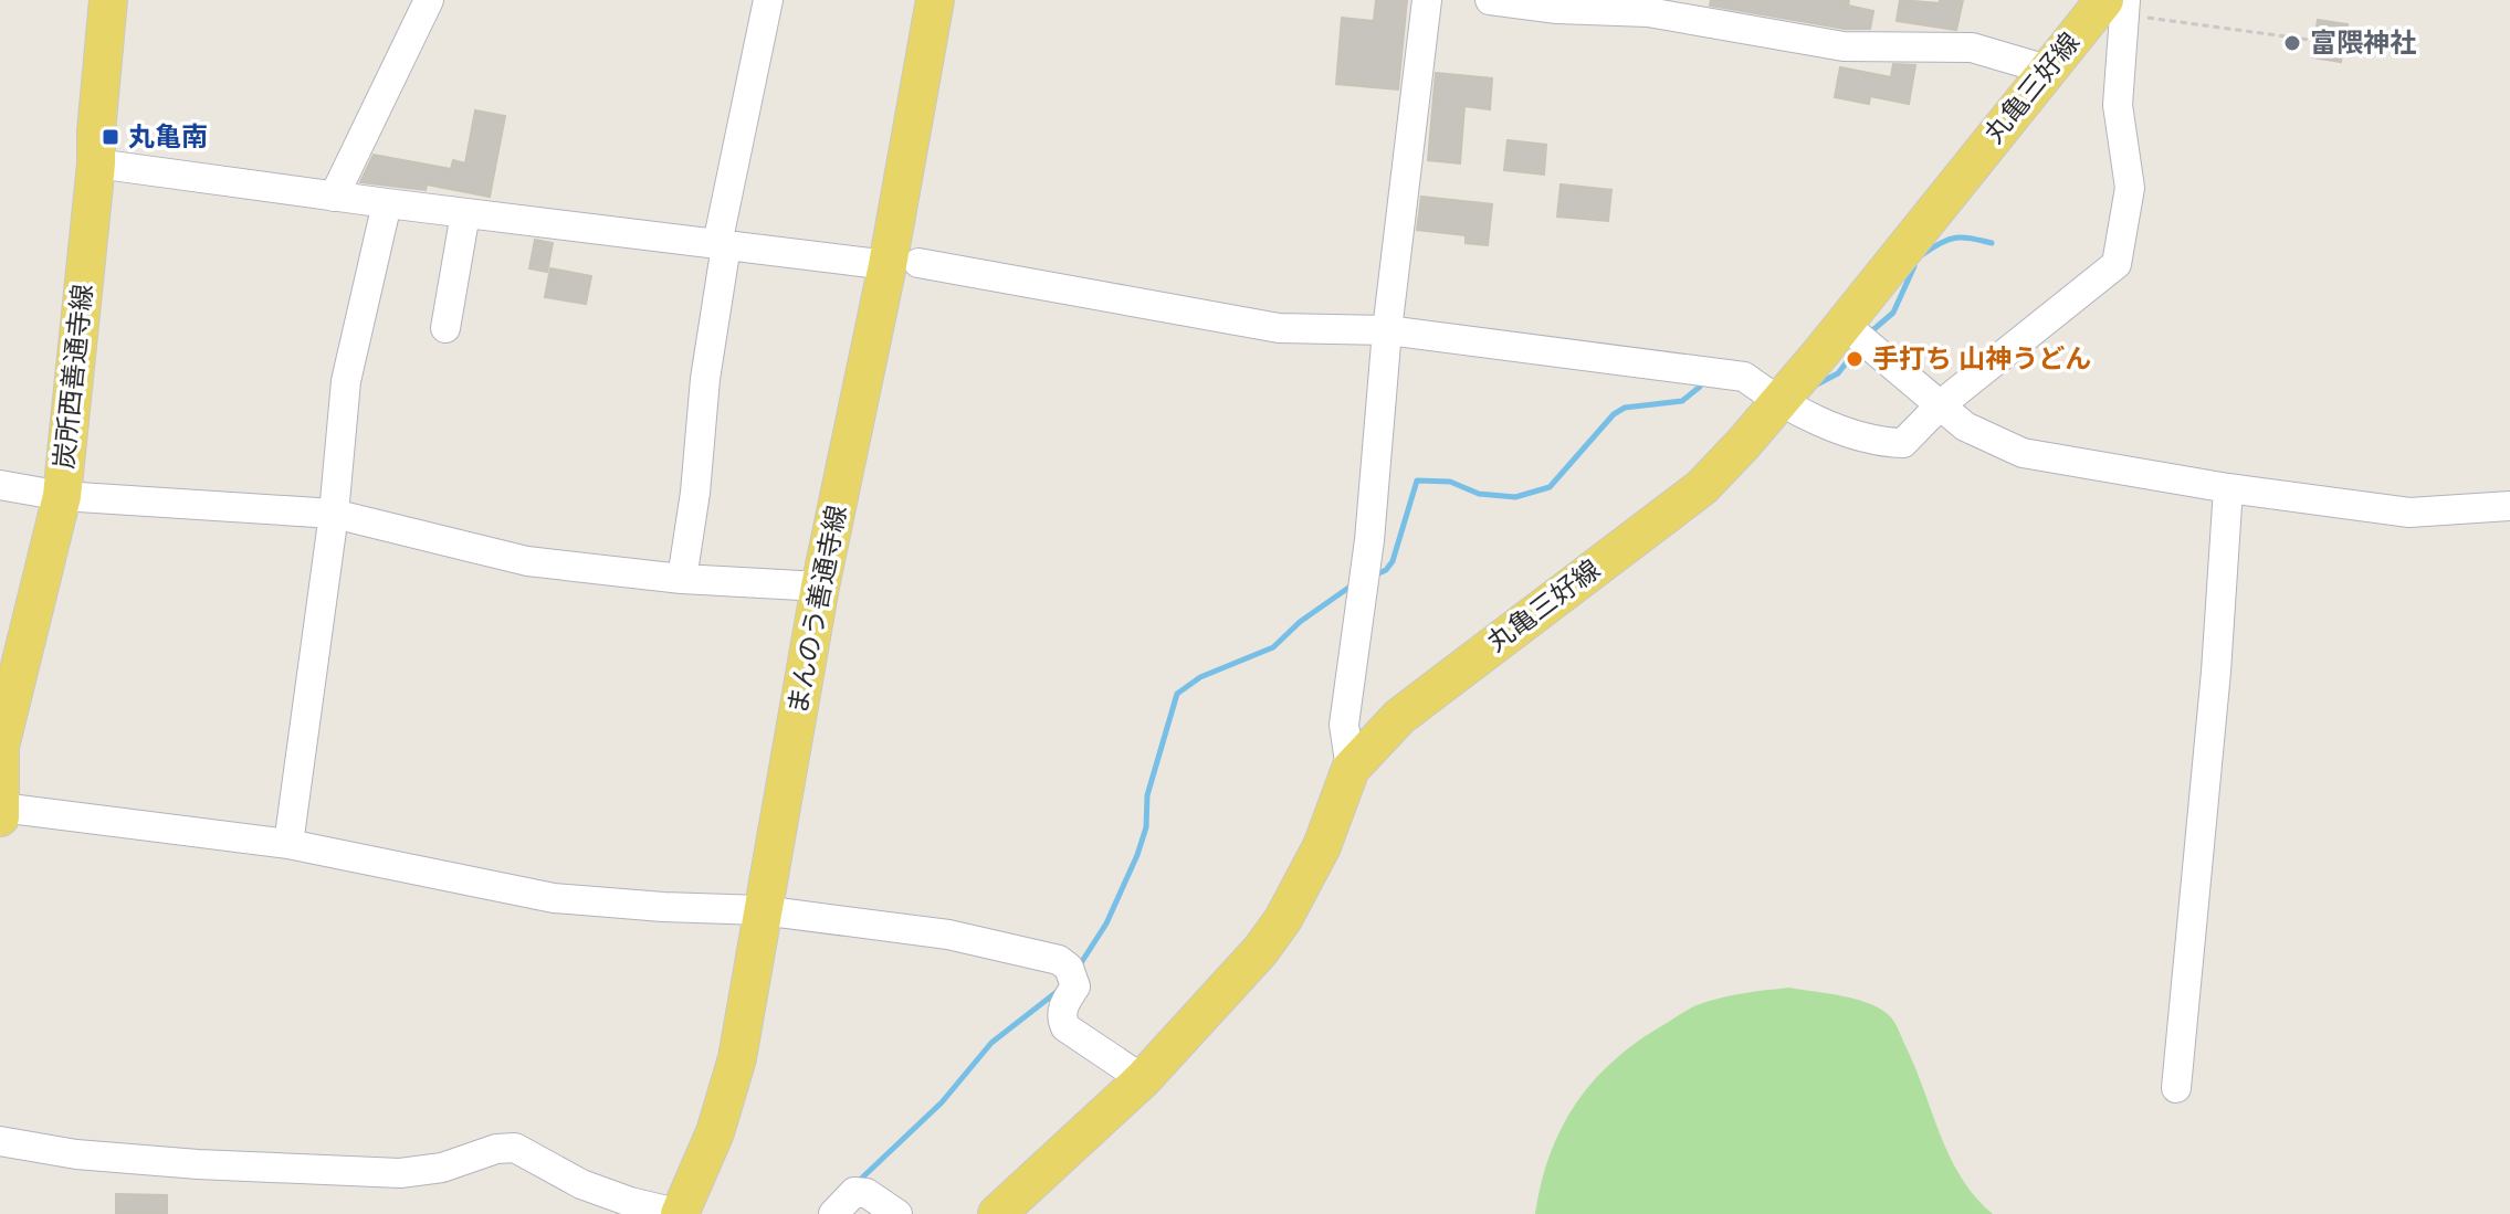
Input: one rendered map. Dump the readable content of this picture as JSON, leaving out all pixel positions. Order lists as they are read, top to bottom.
{
  "streets": {
    "main road": ["丸亀三好線", "炭所西善通寺線", "まんのう善通寺線"]
  },
  "places": {
    "other": ["富隈神社", "手打ち 山神うどん"],
    "transit": ["丸亀南"]
  }
}
